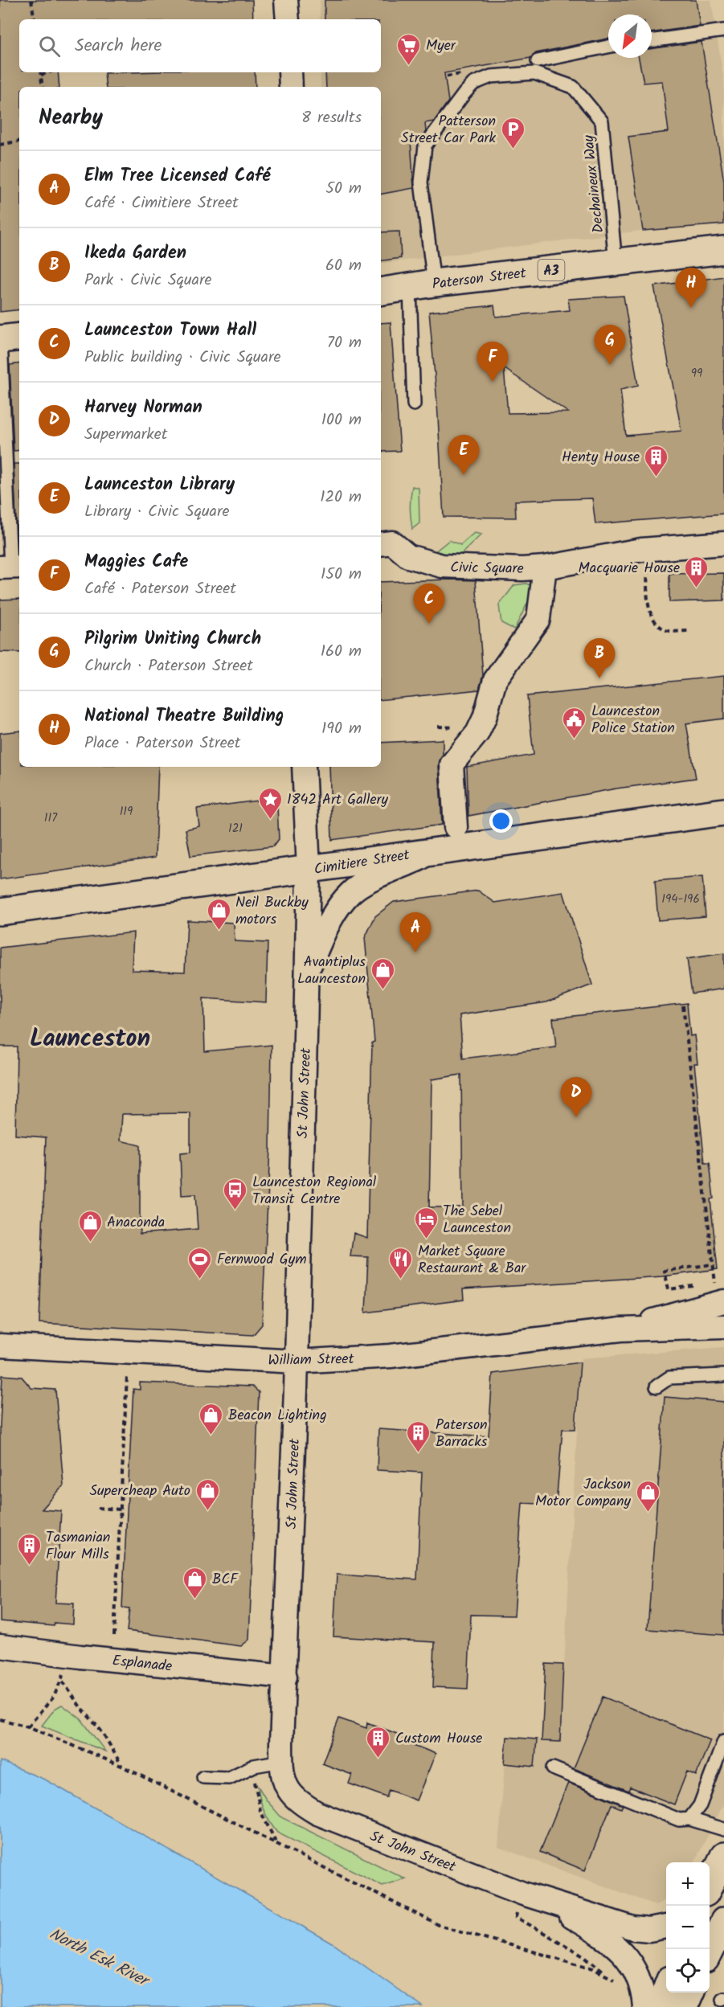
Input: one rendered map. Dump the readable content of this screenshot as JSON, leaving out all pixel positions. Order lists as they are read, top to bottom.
{
  "streets": {
    "main road": ["A3", "Paterson Street", "Cimitiere Street"],
    "street": [
      "Civic Square",
      "St John Street",
      "William Street",
      "Esplanade"
    ],
    "lane": ["Dechaineux Way"]
  },
  "crossings": [
    ["Dechaineux Way", "Paterson Street"],
    ["Cimitiere Street", "St John Street"],
    ["St John Street", "William Street"],
    ["St John Street", "Esplanade"]
  ],
  "districts": ["Launceston"],
  "water": ["North Esk River"],
  "places": {
    "supermarket": ["Myer"],
    "parking": ["Patterson Street Car Park"],
    "building": [
      "Henty House",
      "Macquarie House",
      "Paterson Barracks",
      "Tasmanian Flour Mills",
      "Custom House"
    ],
    "public building": ["Launceston Police Station"],
    "place": ["1842 Art Gallery"],
    "shop": [
      "Neil Buckby motors",
      "Avantiplus Launceston",
      "Anaconda",
      "Beacon Lighting",
      "Supercheap Auto",
      "Jackson Motor Company",
      "BCF"
    ],
    "bus stop": ["Launceston Regional Transit Centre"],
    "hotel": ["The Sebel Launceston"],
    "sports": ["Fernwood Gym"],
    "restaurant": ["Market Square Restaurant & Bar"]
  },
  "house_numbers": [
    "99",
    "119",
    "117",
    "121",
    "194-196"
  ],
  "north": "bottom left",
  "page": {
    "search": "Search here",
    "heading": ["Nearby", "8 results"],
    "list": [
      {
        "mark": "A",
        "name": "Elm Tree Licensed Café",
        "note": "Café · Cimitiere Street",
        "value": "50 m"
      },
      {
        "mark": "B",
        "name": "Ikeda Garden",
        "note": "Park · Civic Square",
        "value": "60 m"
      },
      {
        "mark": "C",
        "name": "Launceston Town Hall",
        "note": "Public building · Civic Square",
        "value": "70 m"
      },
      {
        "mark": "D",
        "name": "Harvey Norman",
        "note": "Supermarket",
        "value": "100 m"
      },
      {
        "mark": "E",
        "name": "Launceston Library",
        "note": "Library · Civic Square",
        "value": "120 m"
      },
      {
        "mark": "F",
        "name": "Maggies Cafe",
        "note": "Café · Paterson Street",
        "value": "150 m"
      },
      {
        "mark": "G",
        "name": "Pilgrim Uniting Church",
        "note": "Church · Paterson Street",
        "value": "160 m"
      },
      {
        "mark": "H",
        "name": "National Theatre Building",
        "note": "Place · Paterson Street",
        "value": "190 m"
      }
    ],
    "pins": [
      "H",
      "G",
      "F",
      "E",
      "C",
      "B",
      "A",
      "D"
    ],
    "map_buttons": ["+", "−"]
  }
}
